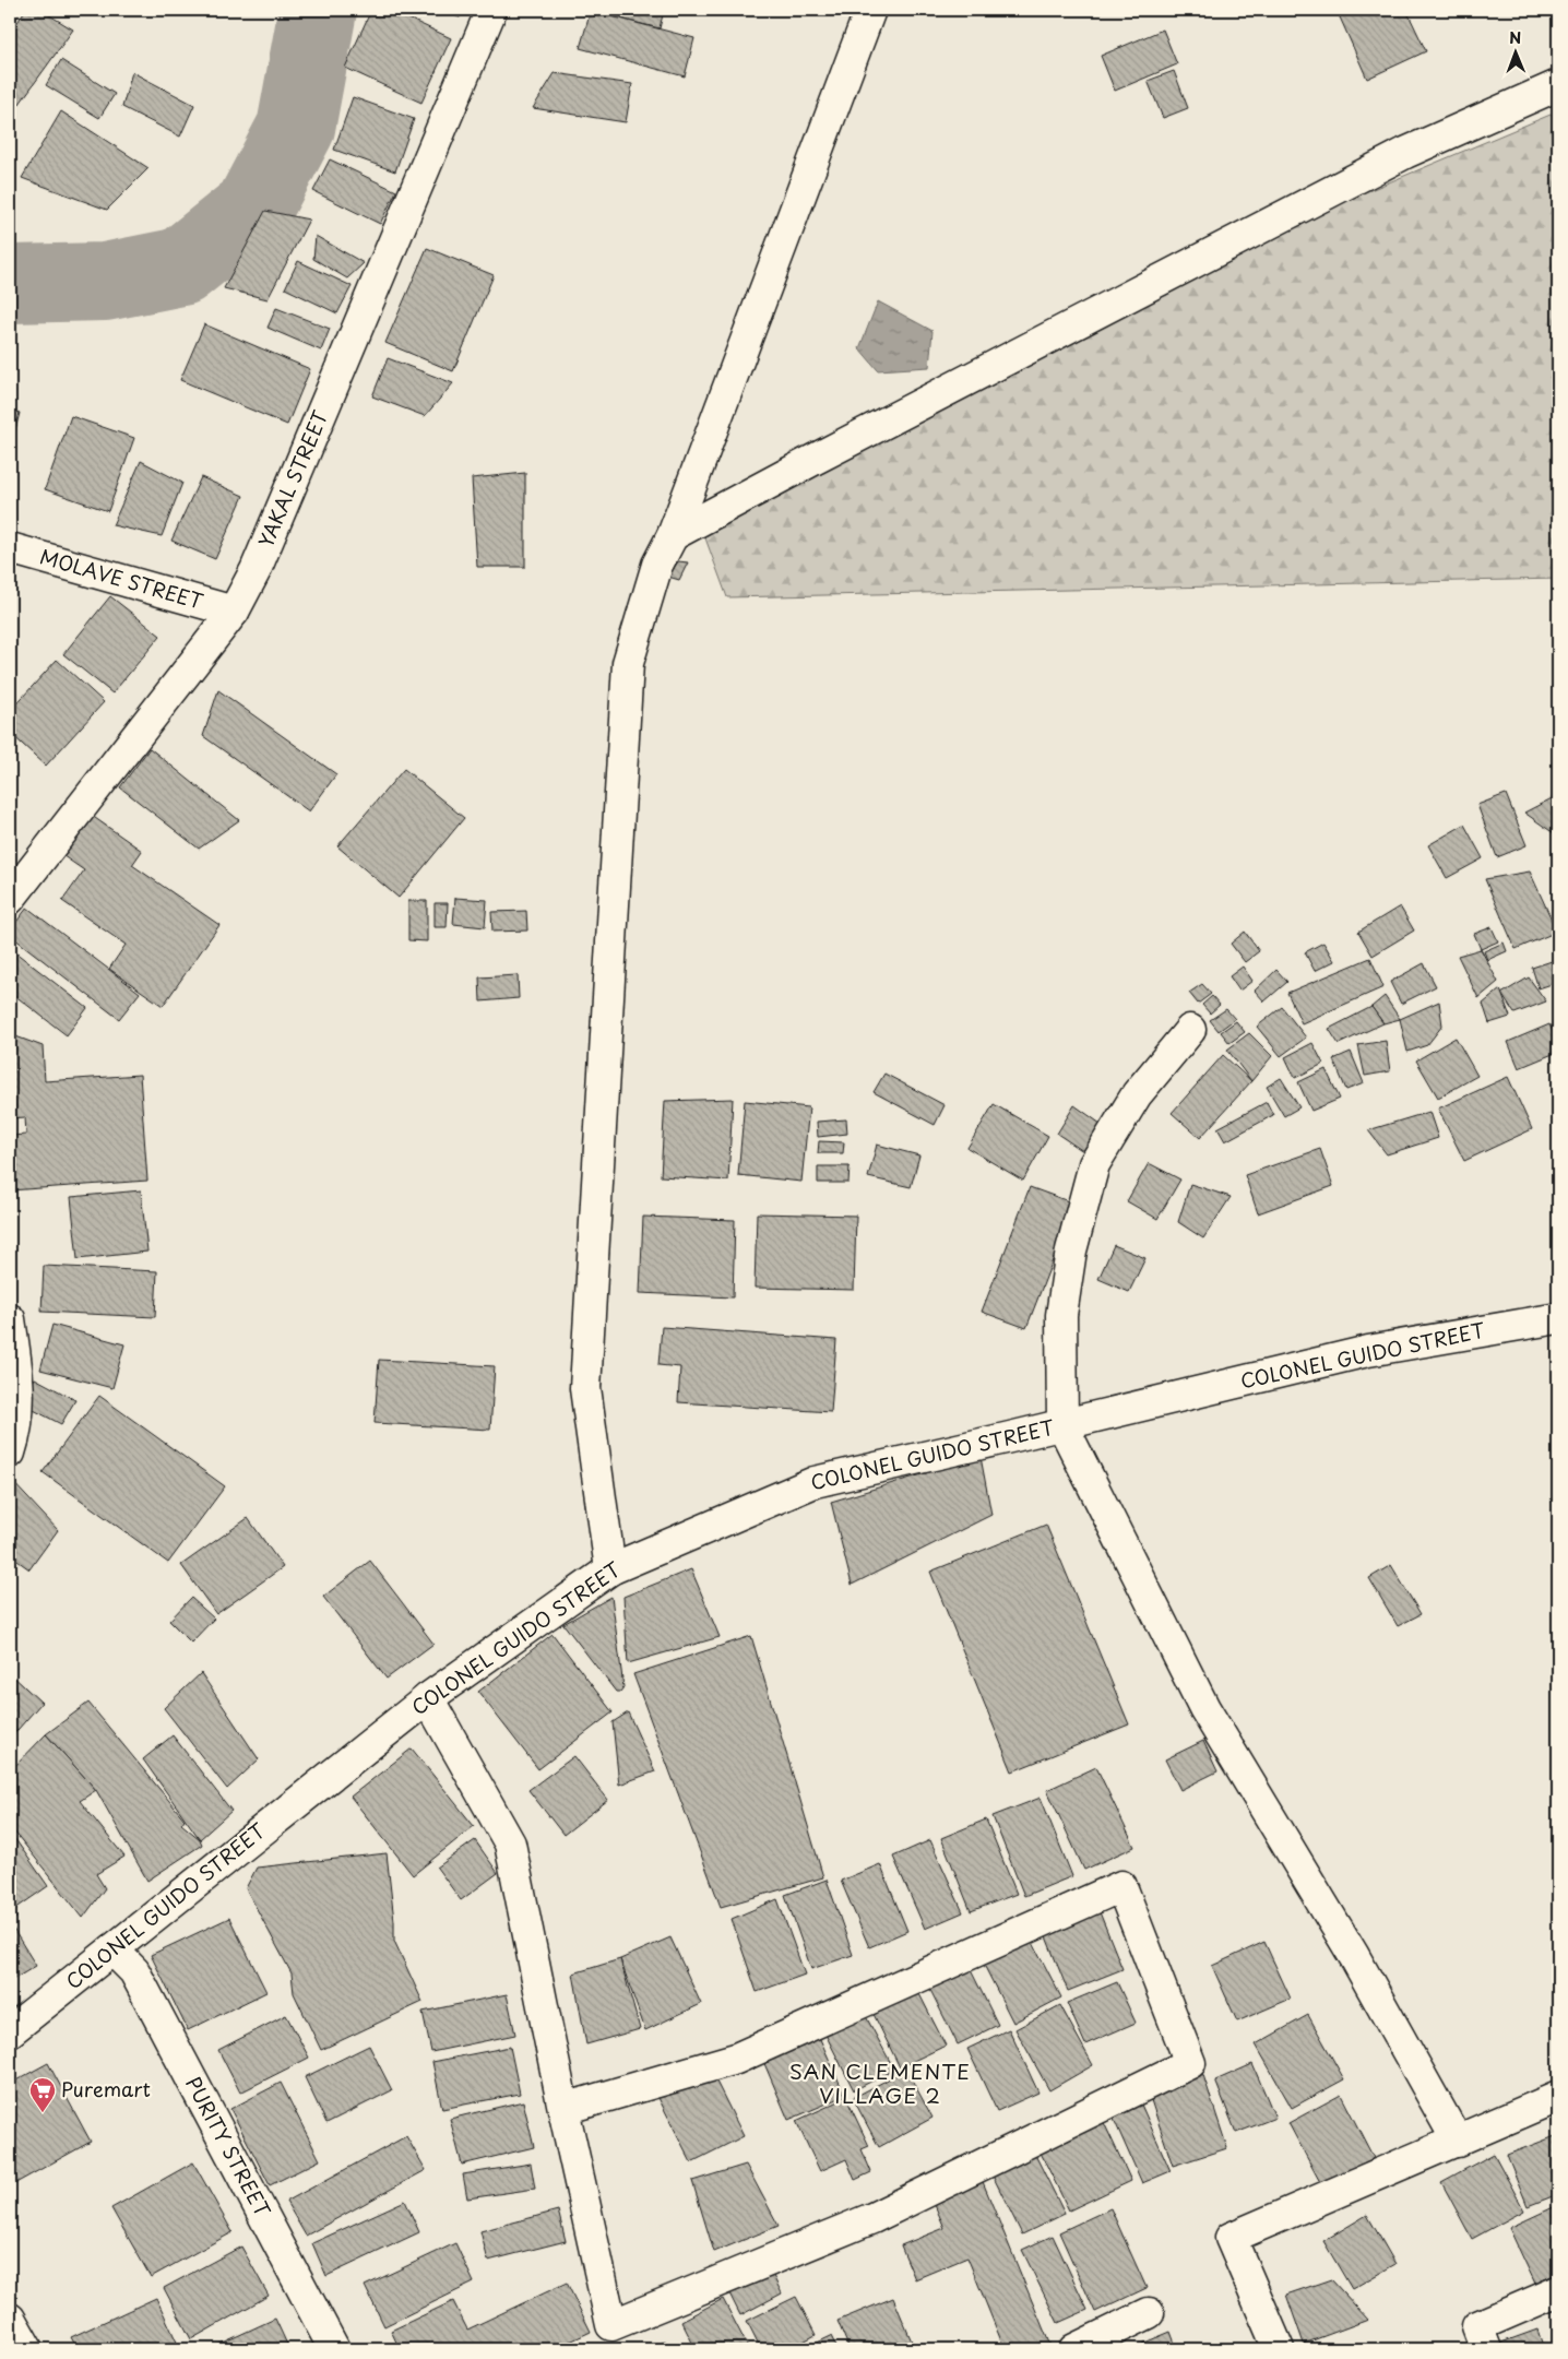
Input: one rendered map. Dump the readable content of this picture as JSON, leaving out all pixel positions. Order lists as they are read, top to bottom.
{
  "streets": {
    "street": [
      "YAKAL STREET",
      "MOLAVE STREET",
      "COLONEL GUIDO STREET",
      "PURITY STREET"
    ]
  },
  "crossings": [
    ["YAKAL STREET", "MOLAVE STREET"],
    ["COLONEL GUIDO STREET", "PURITY STREET"]
  ],
  "districts": ["SAN CLEMENTE VILLAGE 2"],
  "places": {
    "supermarket": ["Puremart"]
  },
  "north": "top"
}
